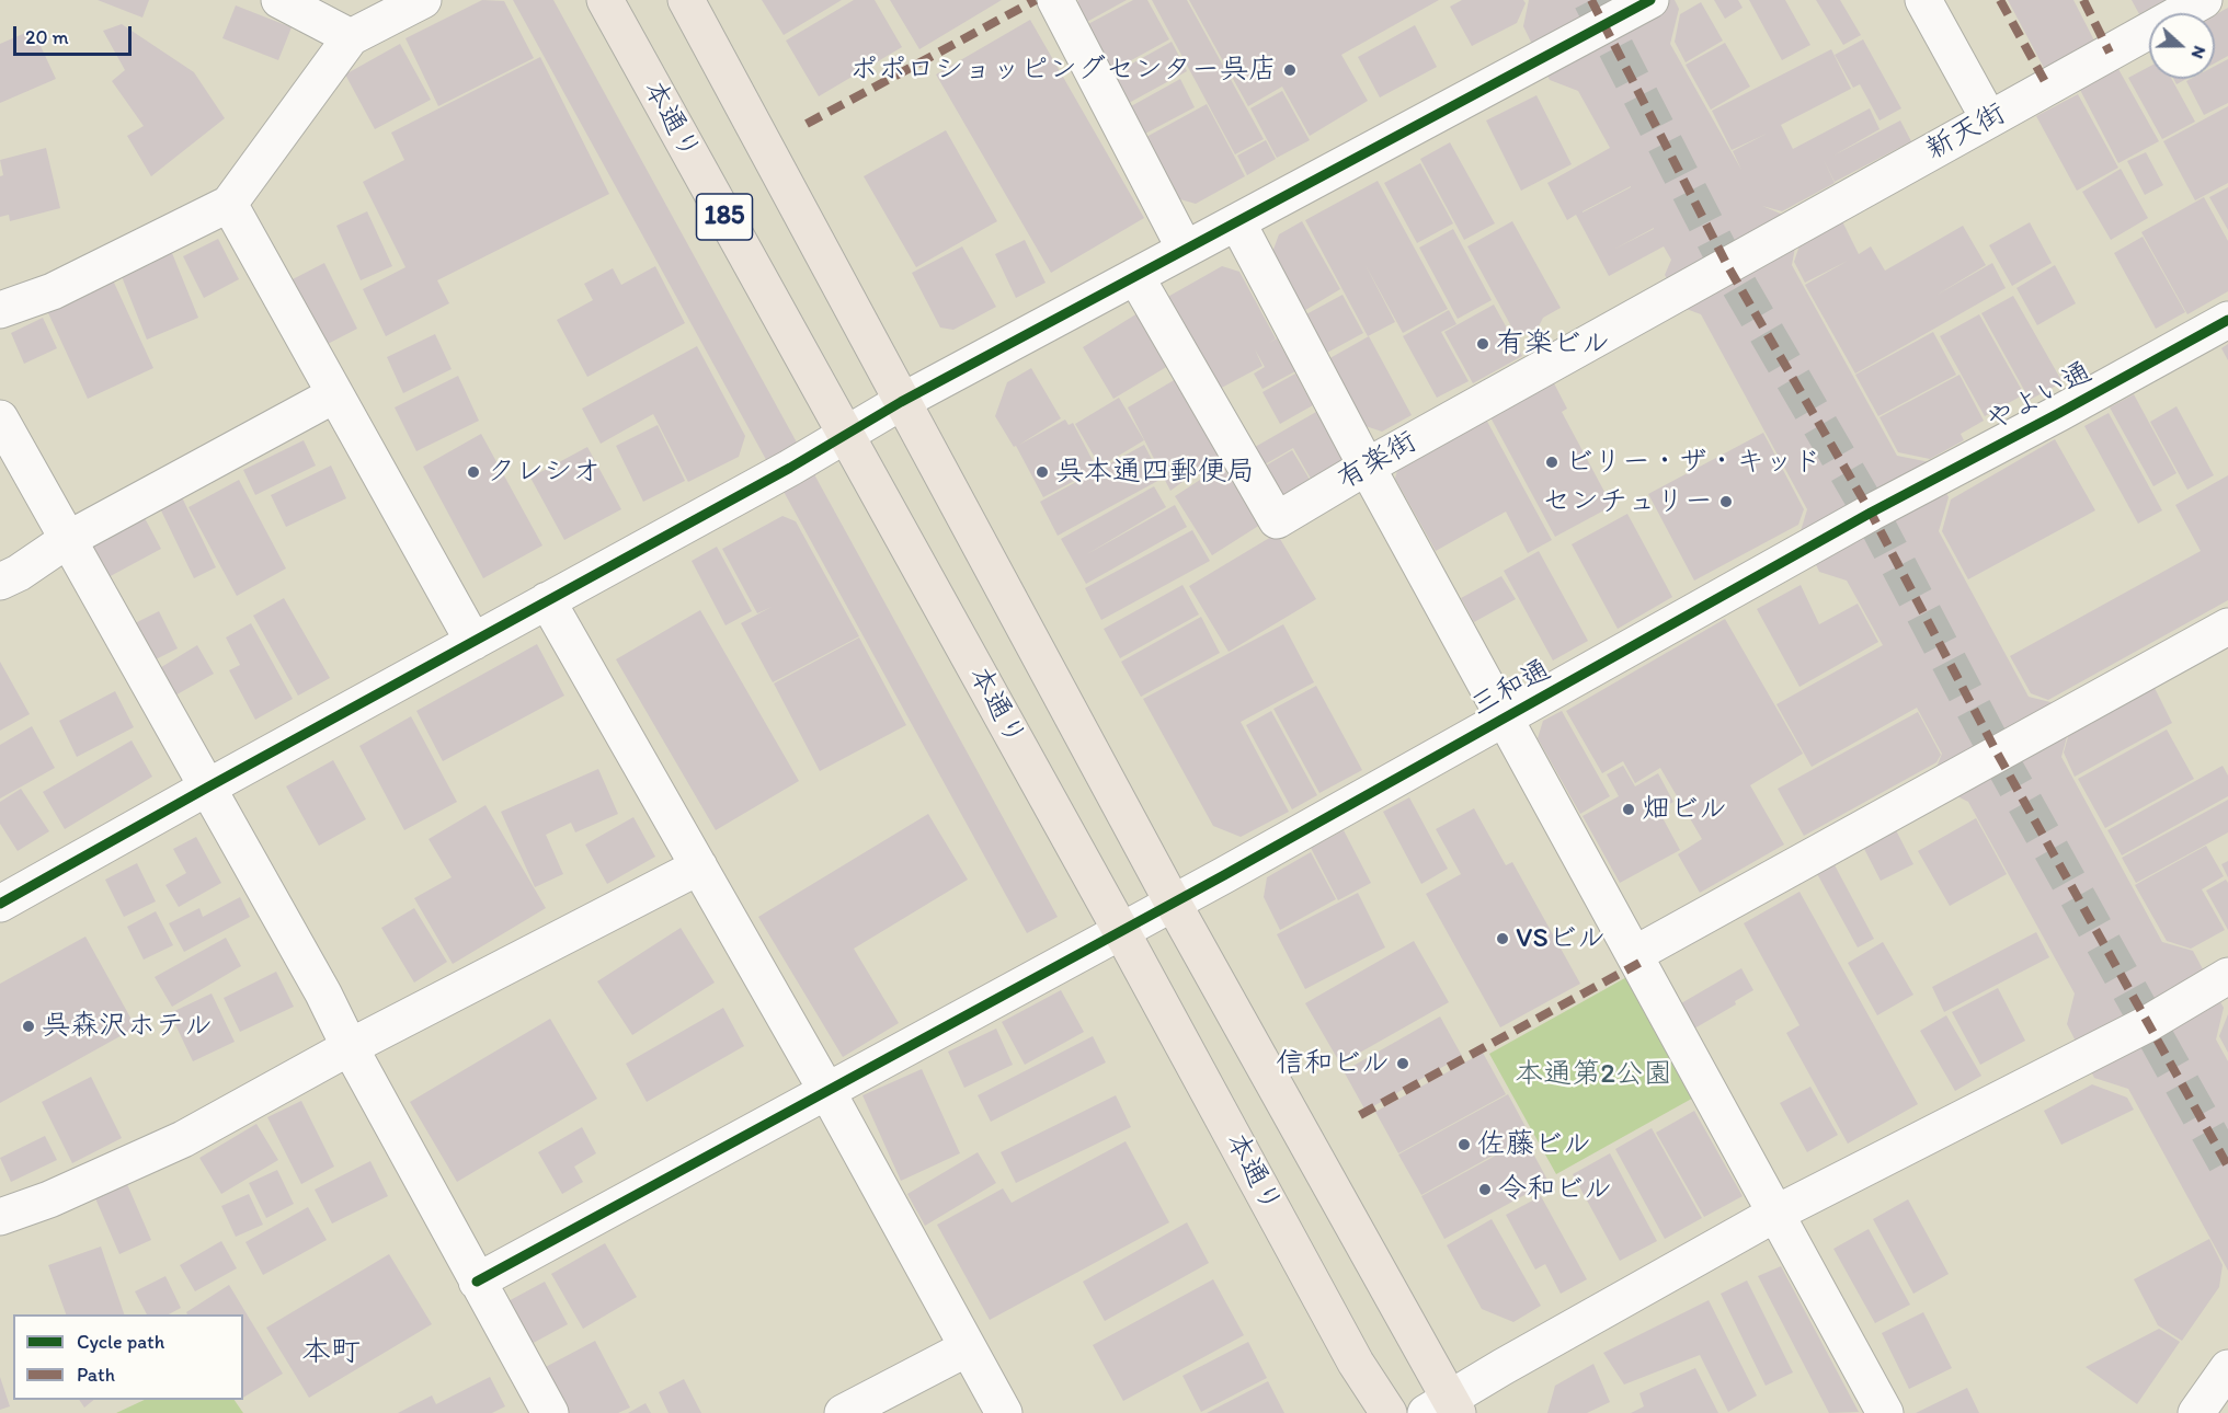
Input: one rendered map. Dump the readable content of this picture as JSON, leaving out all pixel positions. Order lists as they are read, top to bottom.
{
  "streets": {
    "highway": ["本通り", "185"],
    "street": [
      "新天街",
      "やよい通",
      "有楽街",
      "三和通"
    ]
  },
  "crossings": [
    ["本通り", "三和通"],
    ["新天街", "有楽街"],
    ["185", "三和通"],
    ["やよい通", "三和通"]
  ],
  "districts": ["本町"],
  "parks": ["本通第2公園"],
  "places": [
    "ポポロショッピングセンター呉店",
    "有楽ビル",
    "ビリー・ザ・キッド",
    "クレシオ",
    "呉本通四郵便局",
    "センチュリー",
    "畑ビル",
    "VSビル",
    "呉森沢ホテル",
    "信和ビル",
    "佐藤ビル",
    "令和ビル"
  ],
  "legend": ["Cycle path", "Path"],
  "scale_bar": "20 m",
  "north": "right"
}
